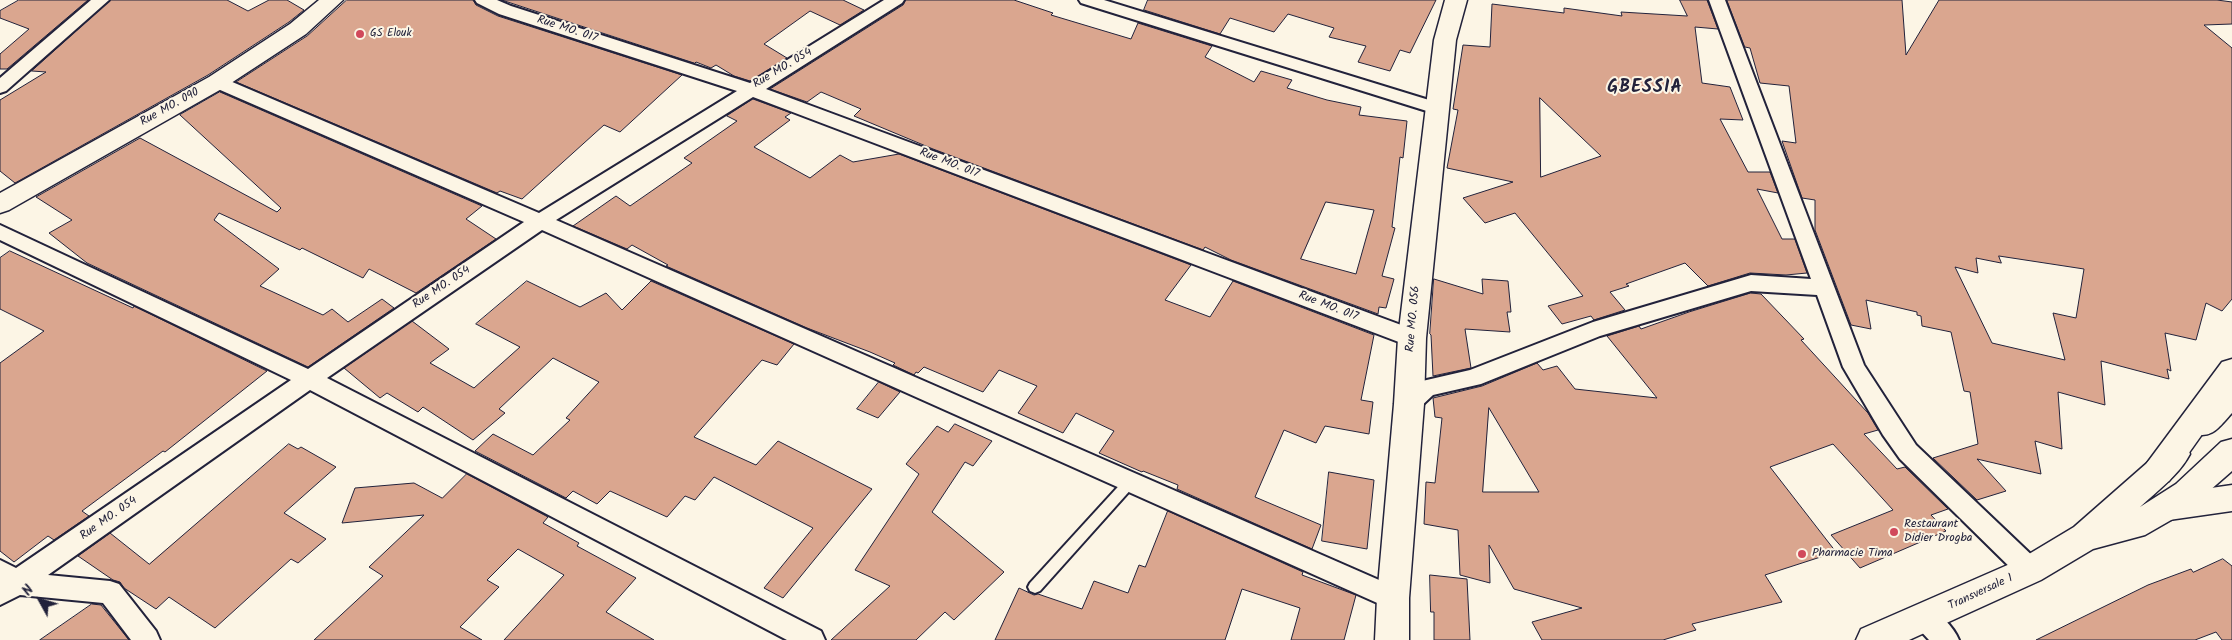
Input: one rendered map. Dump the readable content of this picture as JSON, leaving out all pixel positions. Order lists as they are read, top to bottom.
{
  "streets": {
    "main road": ["Rue MO. 090", "Rue MO. 056", "Transversale 1"],
    "street": ["Rue MO. 017", "Rue MO. 054"]
  },
  "crossings": [
    ["Rue MO. 017", "Rue MO. 054"],
    ["Rue MO. 017", "Rue MO. 056"]
  ],
  "districts": ["GBESSIA"],
  "places": ["GS Elouk", "Restaurant Didier Drogba", "Pharmacie Tima"],
  "north": "top left"
}
